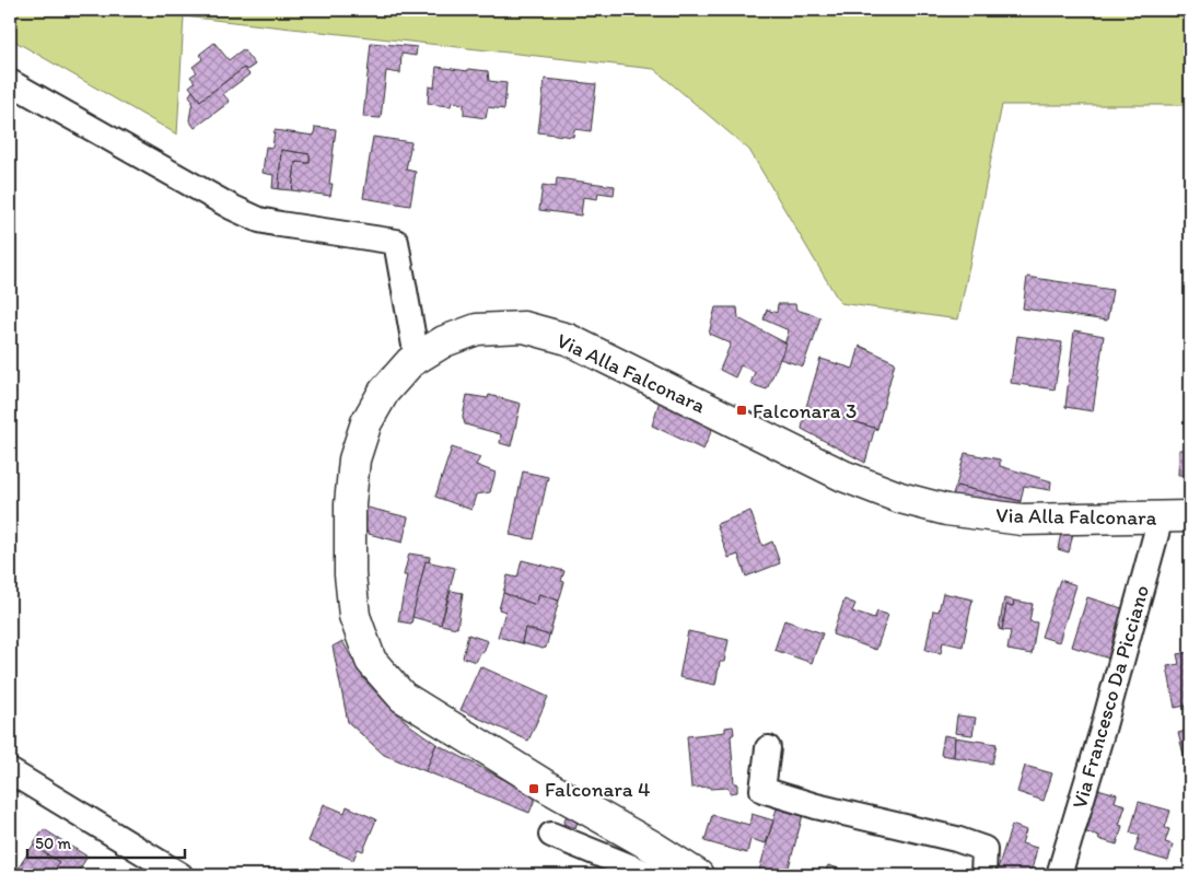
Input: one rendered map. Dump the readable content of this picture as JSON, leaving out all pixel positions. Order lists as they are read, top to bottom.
{
  "streets": {
    "street": ["Via Alla Falconara", "Via Francesco Da Picciano"]
  },
  "crossings": [
    ["Via Alla Falconara", "Via Francesco Da Picciano"]
  ],
  "places": {
    "transit": ["Falconara 3", "Falconara 4"]
  },
  "scale_bar": "50 m"
}
